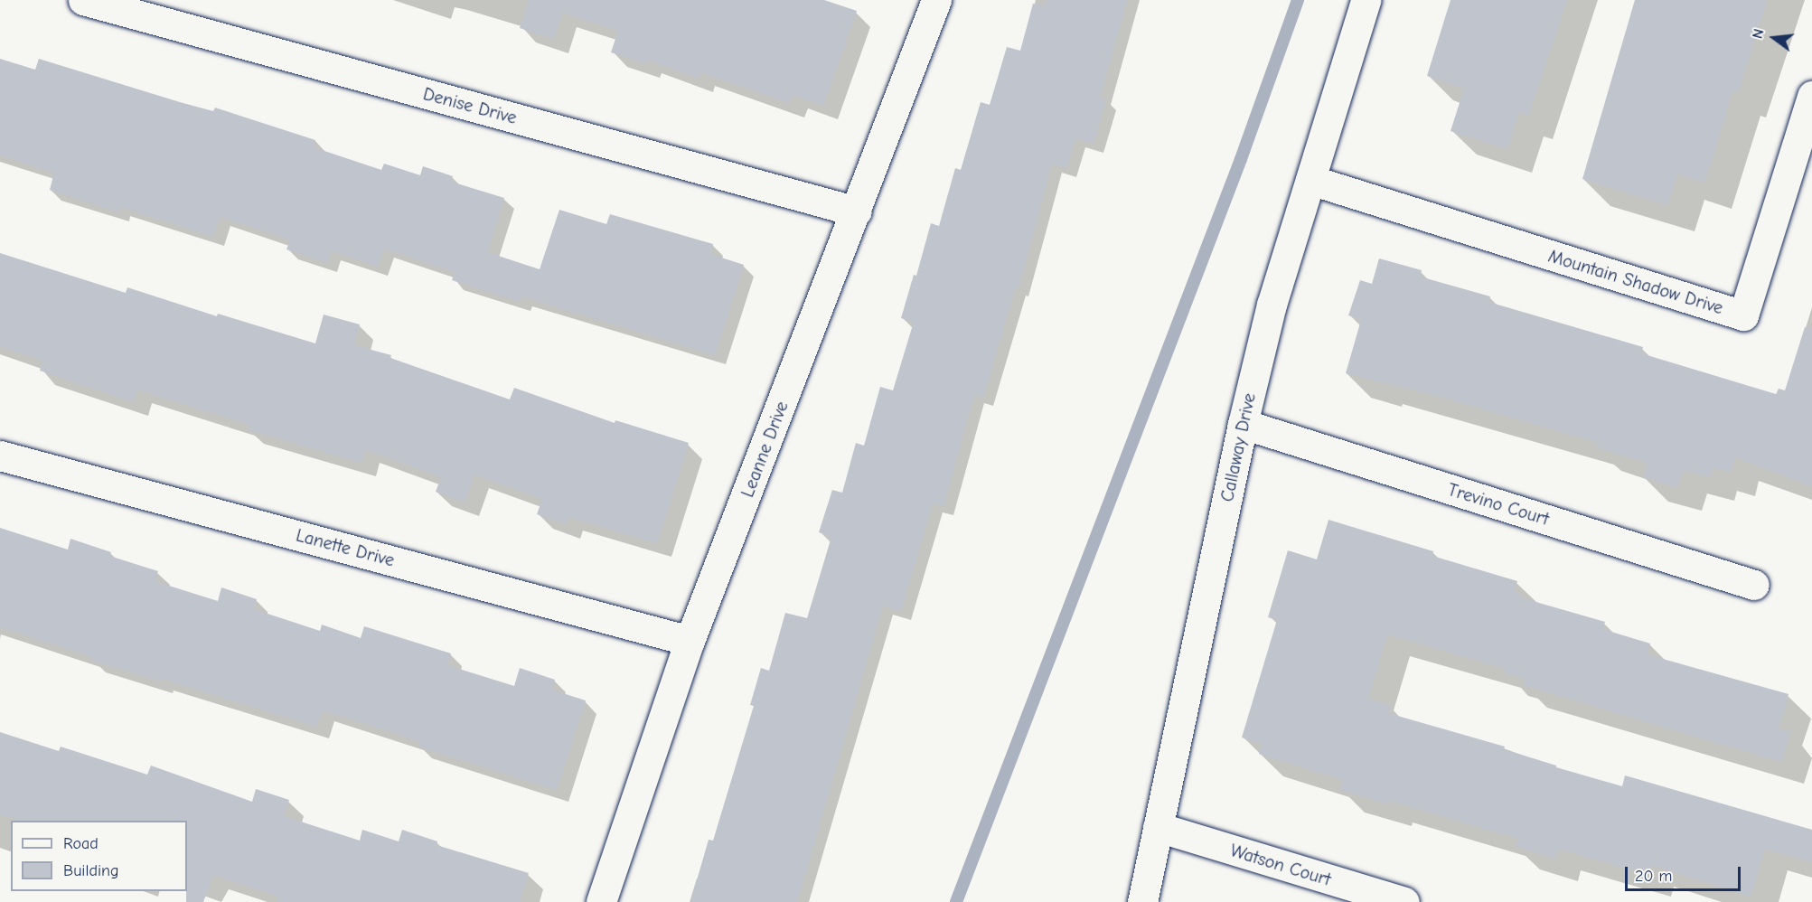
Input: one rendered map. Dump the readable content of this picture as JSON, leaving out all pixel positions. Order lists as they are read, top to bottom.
{
  "streets": {
    "street": [
      "Denise Drive",
      "Mountain Shadow Drive",
      "Callaway Drive",
      "Leanne Drive",
      "Trevino Court",
      "Lanette Drive",
      "Watson Court"
    ]
  },
  "crossings": [
    ["Denise Drive", "Leanne Drive"],
    ["Mountain Shadow Drive", "Callaway Drive"],
    ["Callaway Drive", "Trevino Court"],
    ["Callaway Drive", "Watson Court"],
    ["Leanne Drive", "Lanette Drive"]
  ],
  "legend": ["Road", "Building"],
  "scale_bar": "20 m",
  "north": "left"
}
